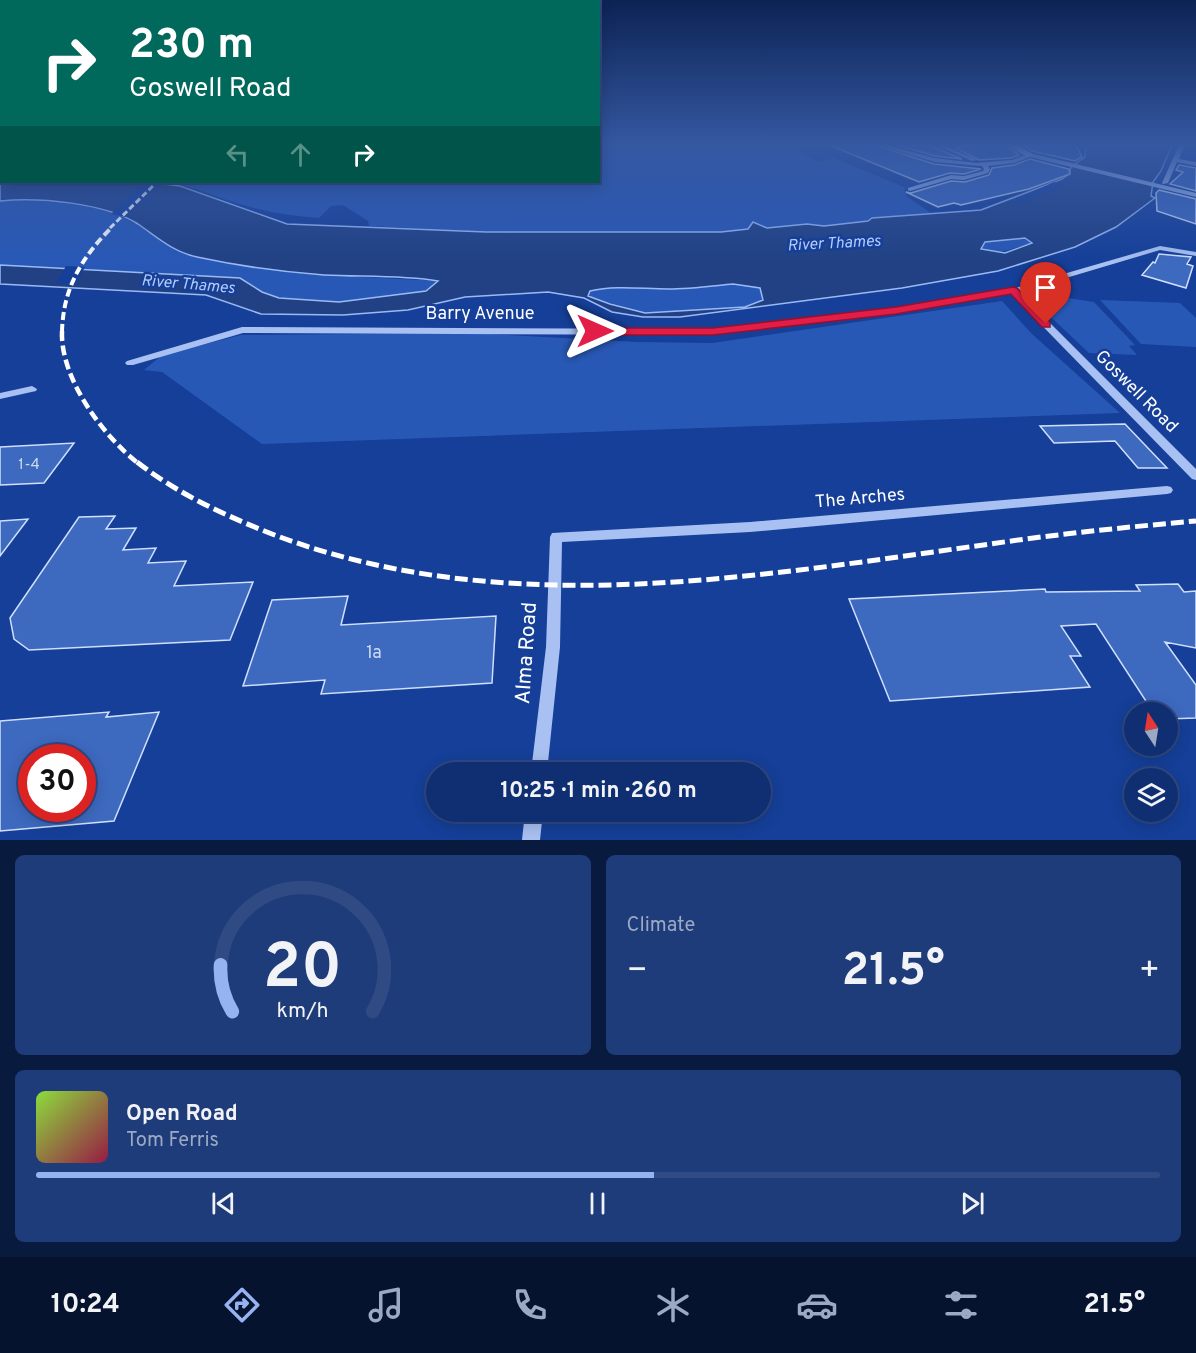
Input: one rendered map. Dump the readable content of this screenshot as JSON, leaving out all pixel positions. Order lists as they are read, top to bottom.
{
  "streets": {
    "street": [
      "Barry Avenue",
      "Goswell Road",
      "The Arches",
      "Alma Road"
    ]
  },
  "crossings": [
    ["Barry Avenue", "Goswell Road"],
    ["The Arches", "Alma Road"]
  ],
  "water": ["River Thames"],
  "house_numbers": ["1-4", "1a"],
  "north": "top",
  "page": {
    "turn": ["230 m", "Goswell Road"],
    "limit": "30",
    "trip": "10:25 · 1 min · 260 m",
    "tile": "Climate",
    "heat": ["−", "21.5°", "+"],
    "song": ["Open Road", "Tom Ferris"],
    "tabs": ["10:24", "21.5°"],
    "gauge": ["20", "km/h"]
  }
}
